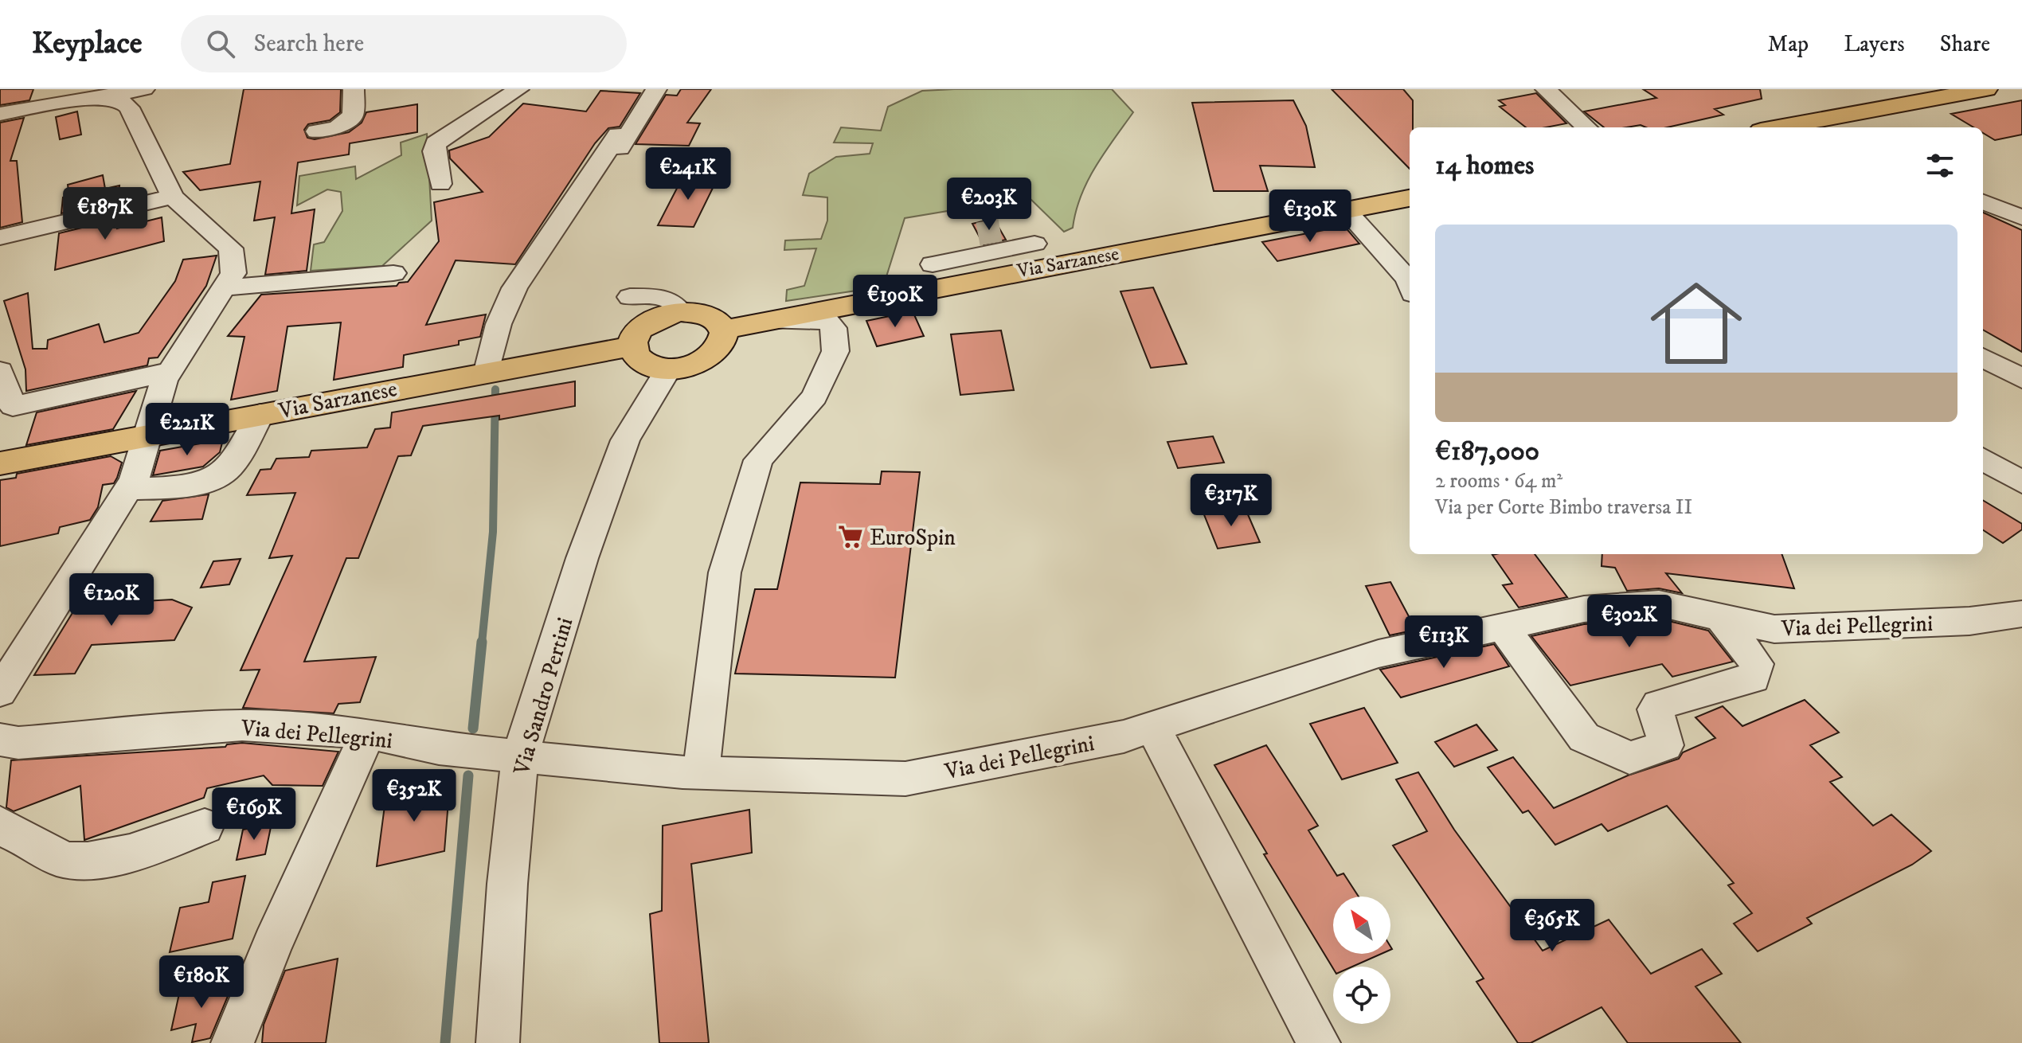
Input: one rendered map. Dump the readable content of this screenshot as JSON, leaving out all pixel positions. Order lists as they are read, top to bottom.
{
  "streets": {
    "main road": ["Via Sarzanese"],
    "street": ["Via dei Pellegrini", "Via Sandro Pertini"]
  },
  "crossings": [
    ["Via dei Pellegrini", "Via Sandro Pertini"]
  ],
  "places": {
    "supermarket": ["EuroSpin"]
  },
  "north": "top left",
  "page": {
    "header": "Keyplace",
    "search": "Search here",
    "nav": ["Map", "Layers", "Share"],
    "heading": "14 homes",
    "price": [
      "€241K",
      "€203K",
      "€187K",
      "€130K",
      "€190K",
      "€221K",
      "€317K",
      "€120K",
      "€302K",
      "€113K",
      "€352K",
      "€169K",
      "€365K",
      "€180K"
    ],
    "list": [
      {
        "name": "€187,000",
        "note": "2 rooms · 64 m² · Via per Corte Bimbo traversa II"
      }
    ]
  }
}
